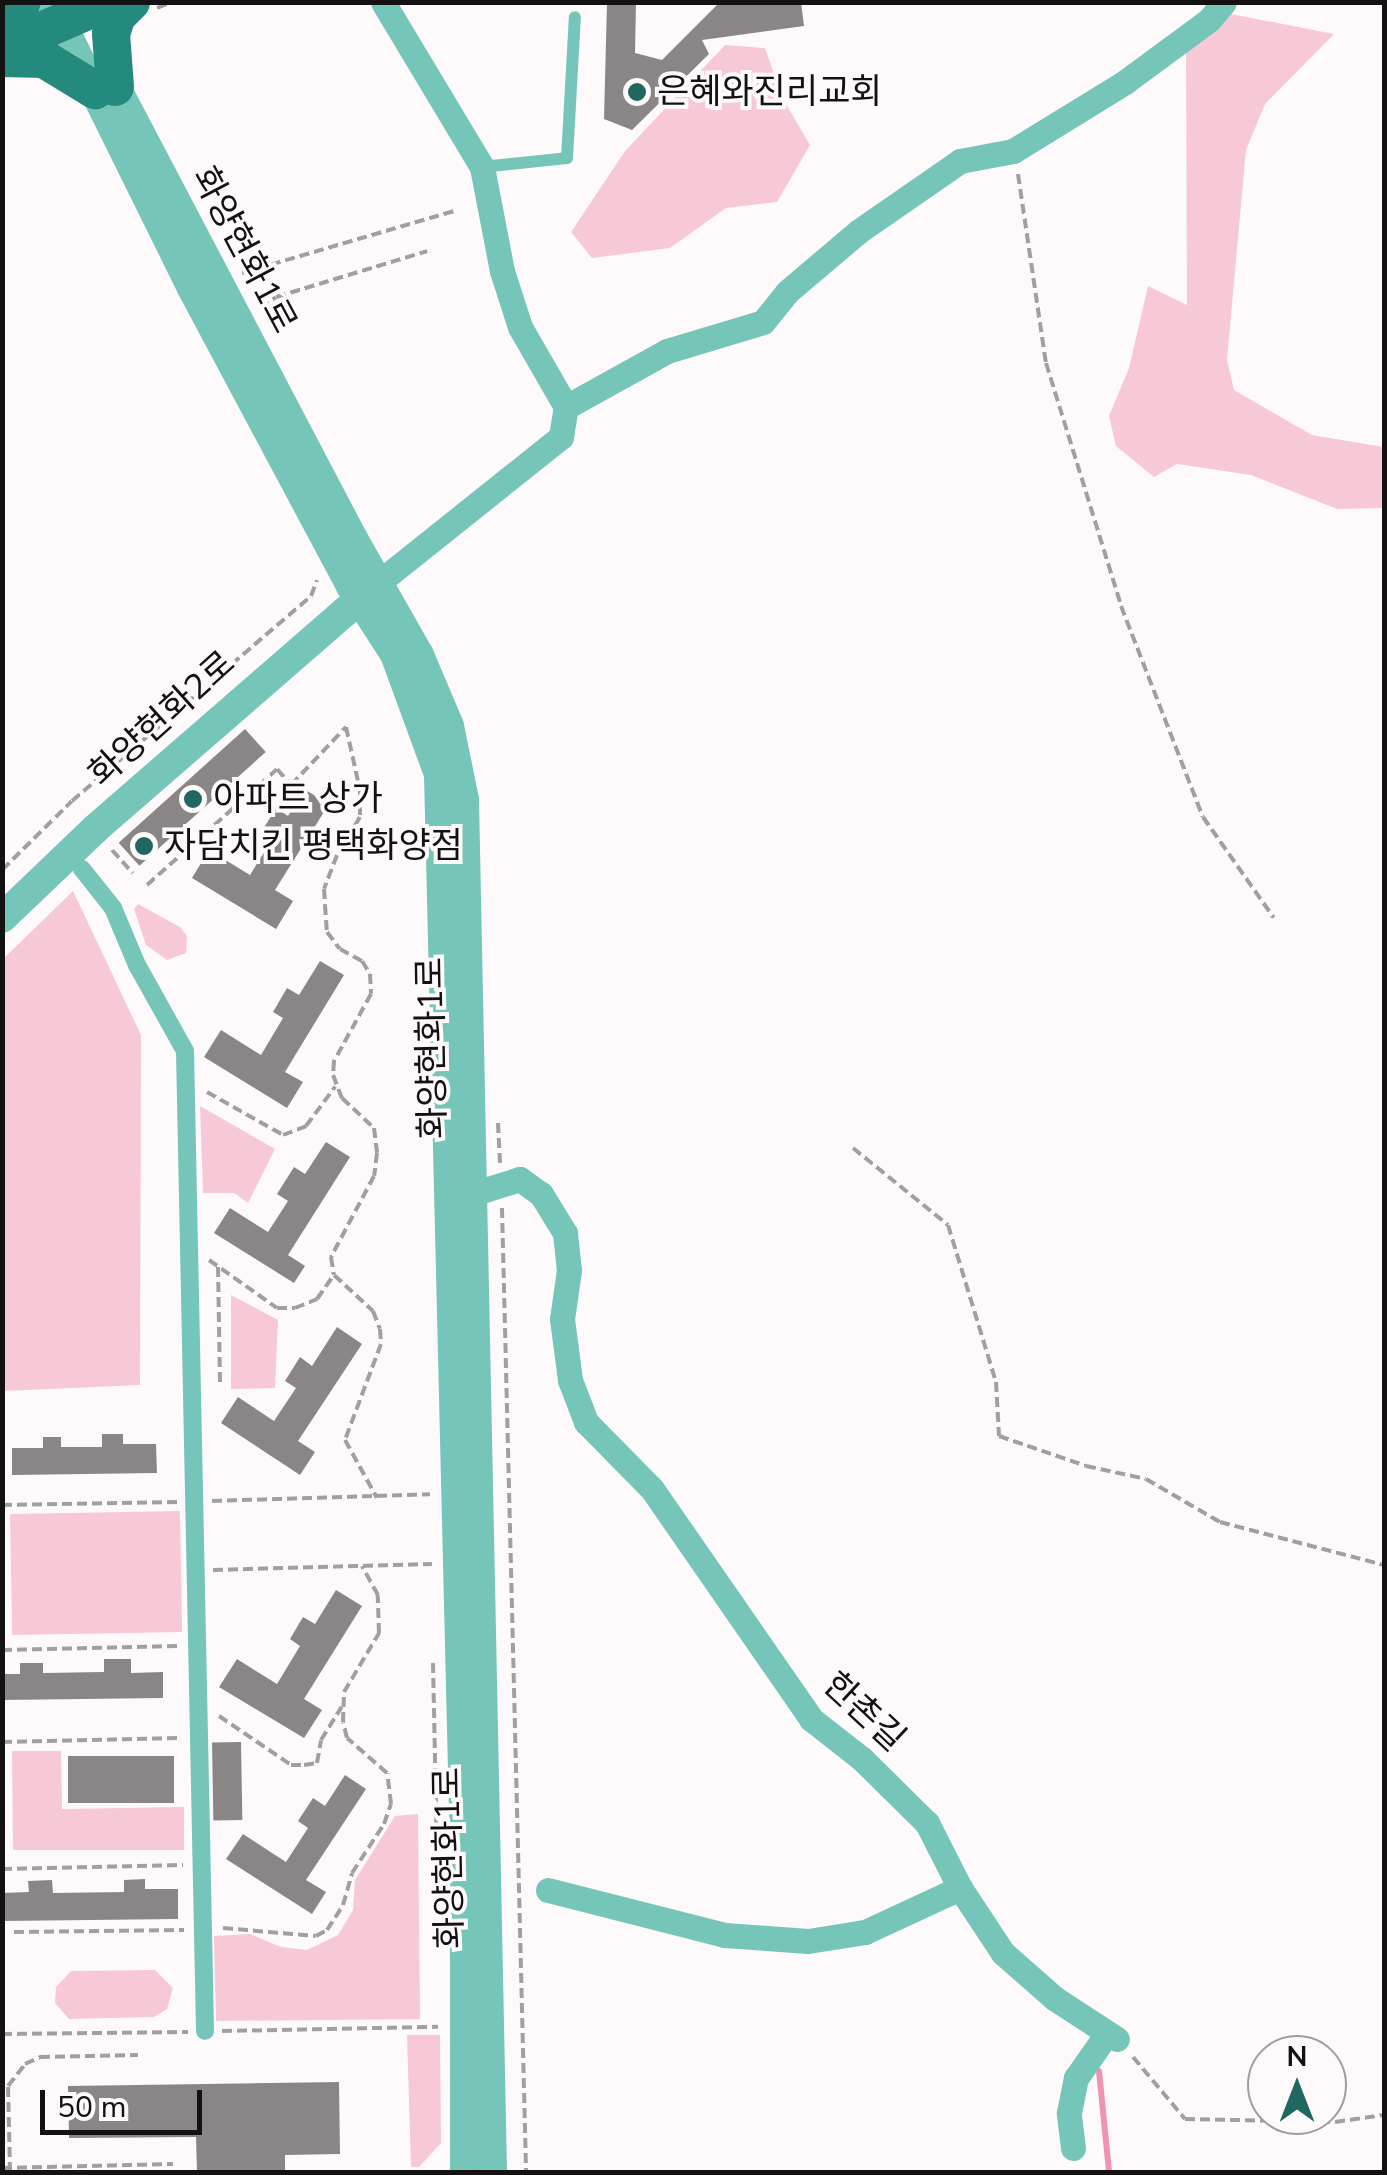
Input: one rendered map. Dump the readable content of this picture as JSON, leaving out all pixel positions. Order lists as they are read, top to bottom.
{
  "streets": {
    "street": ["화양현화1로", "화양현화2로", "한촌길"]
  },
  "crossings": [
    ["화양현화1로", "화양현화2로"],
    ["화양현화1로", "한촌길"]
  ],
  "places": ["은혜와진리교회", "아파트 상가", "자담치킨 평택화양점"],
  "scale_bar": "50 m",
  "north": "top"
}
